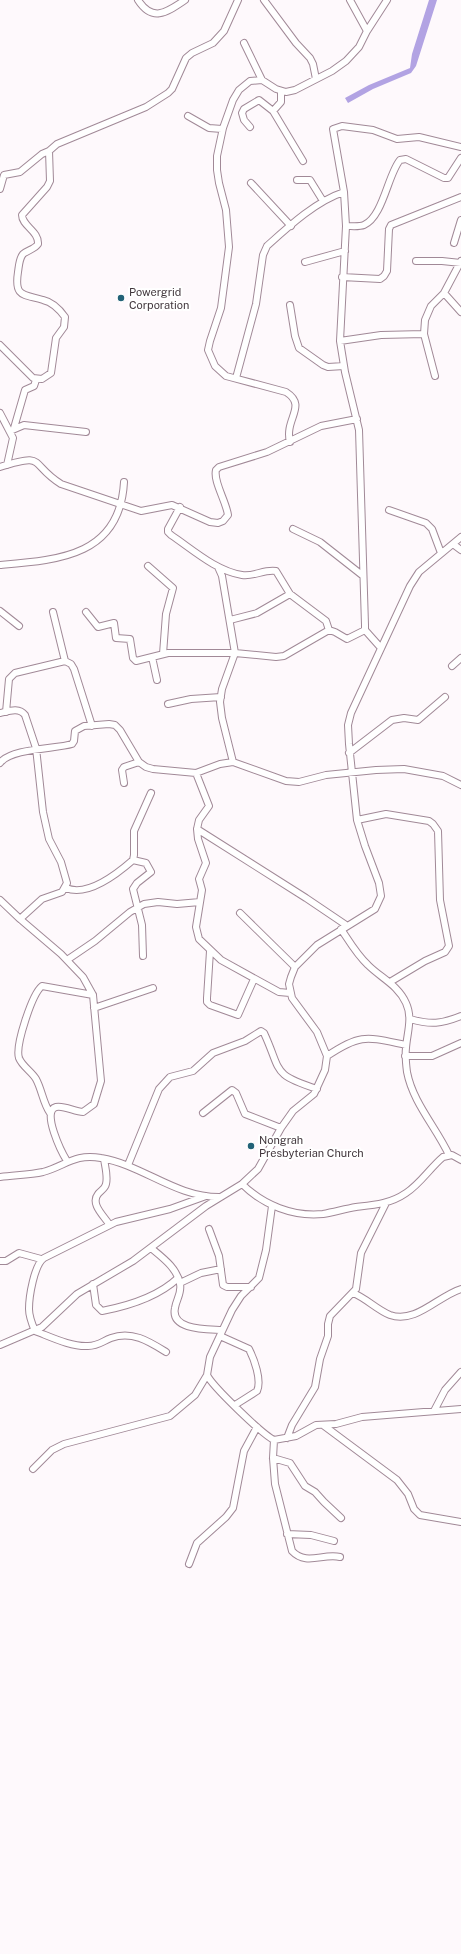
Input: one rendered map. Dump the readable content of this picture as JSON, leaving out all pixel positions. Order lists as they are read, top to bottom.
{
  "places": ["Powergrid Corporation", "Nongrah Presbyterian Church"]
}
